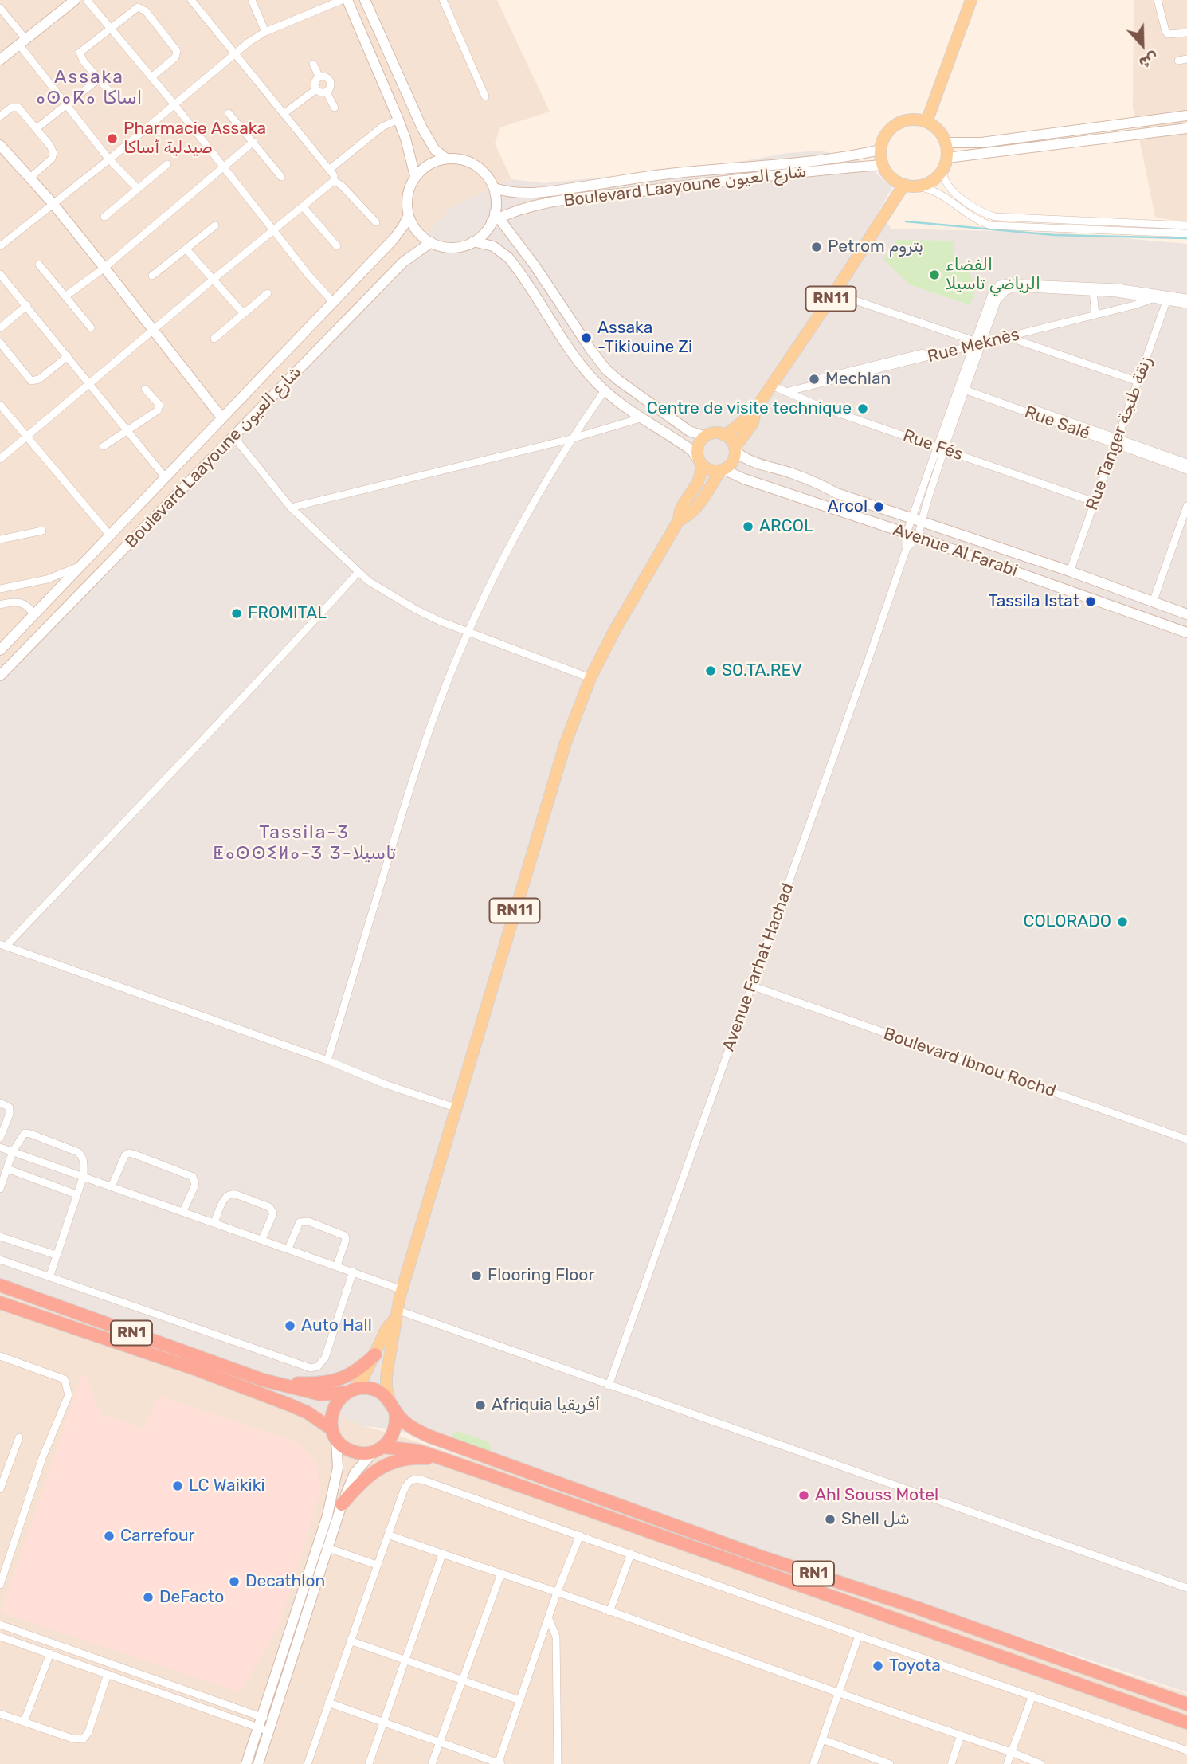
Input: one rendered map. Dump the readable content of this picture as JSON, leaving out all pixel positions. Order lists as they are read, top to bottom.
{
  "streets": {
    "highway": ["RN1"],
    "main road": ["RN11"],
    "street": [
      "Boulevard Laayoune شارع العيون",
      "Rue Meknès",
      "Rue Salé",
      "Rue Tanger زنقة طنجة",
      "Rue Fés",
      "Avenue Al Farabi",
      "Avenue Farhat Hachad",
      "Boulevard Ibnou Rochd"
    ]
  },
  "crossings": [
    ["Boulevard Laayoune شارع العيون", "RN11"],
    ["RN11", "Rue Meknès"],
    ["RN11", "Rue Fés"],
    ["RN11", "Avenue Al Farabi"],
    ["RN11", "RN1"],
    ["Rue Meknès", "Rue Fés"],
    ["Rue Meknès", "Avenue Farhat Hachad"],
    ["Rue Salé", "Rue Tanger زنقة طنجة"],
    ["Rue Salé", "Avenue Farhat Hachad"],
    ["Rue Tanger زنقة طنجة", "Rue Fés"],
    ["Rue Tanger زنقة طنجة", "Avenue Al Farabi"],
    ["Rue Fés", "Avenue Farhat Hachad"],
    ["Avenue Al Farabi", "Avenue Farhat Hachad"],
    ["Avenue Farhat Hachad", "Boulevard Ibnou Rochd"]
  ],
  "districts": ["Assaka ⴰⵙⴰⴽⴰ اساكا", "Tassila-3 ⵟⴰⵙⵙⵉⵍⴰ-3 3-تاسيلا"],
  "places": [
    "Pharmacie Assaka صيدلية أساكا",
    "Petrom بتروم",
    "الفضاء الرياضي تاسيلا",
    "Assaka -Tikiouine Zi",
    "Mechlan",
    "Centre de visite technique",
    "Arcol",
    "ARCOL",
    "Tassila Istat",
    "FROMITAL",
    "SO.TA.REV",
    "COLORADO",
    "Flooring Floor",
    "Auto Hall",
    "Afriquia أفريقيا",
    "LC Waikiki",
    "Ahl Souss Motel",
    "Shell شل",
    "Carrefour",
    "Decathlon",
    "DeFacto",
    "Toyota"
  ],
  "north": "bottom"
}
